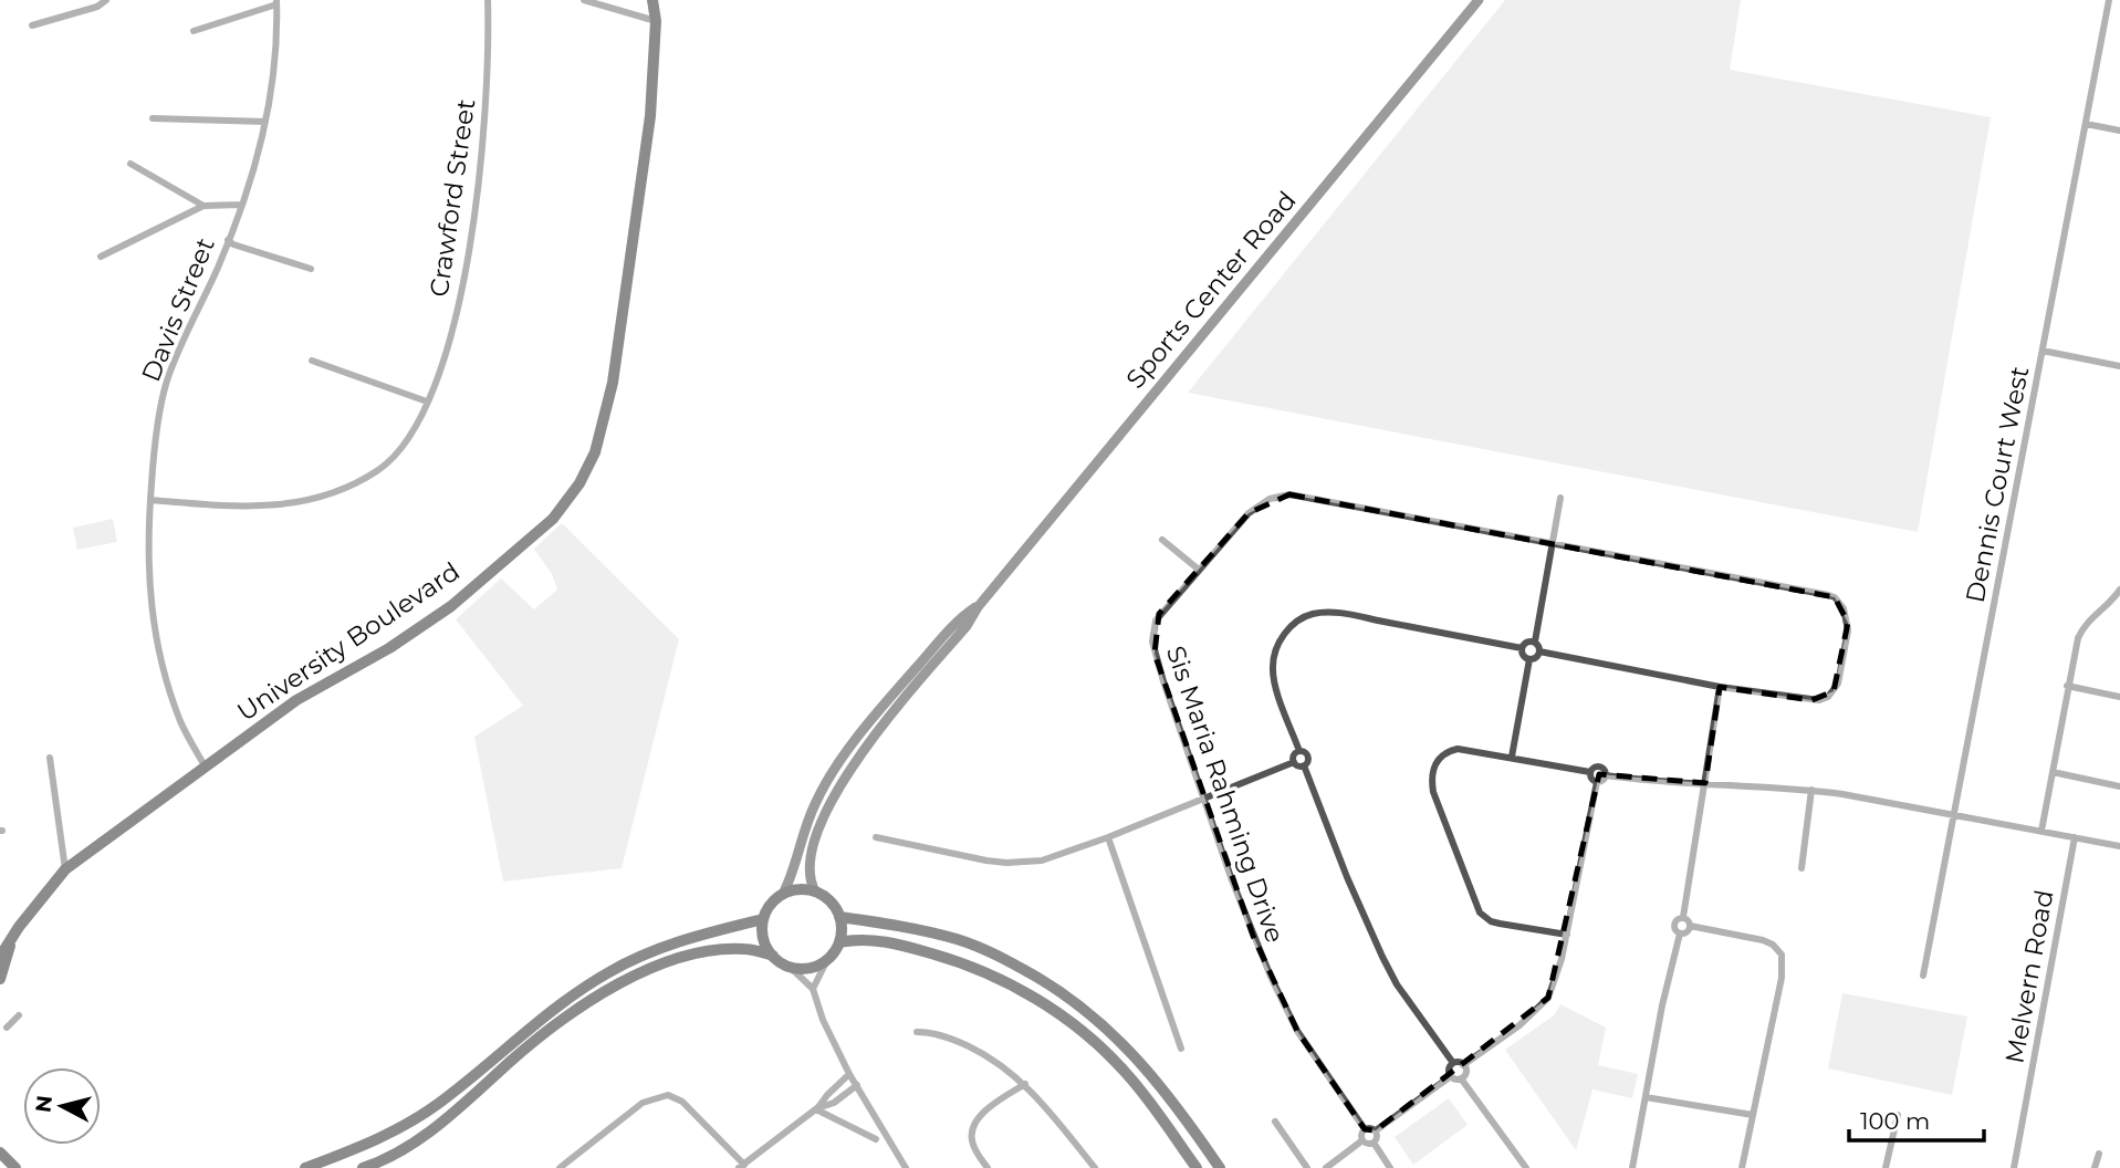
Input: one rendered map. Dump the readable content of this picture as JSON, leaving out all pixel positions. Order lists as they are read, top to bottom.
{
  "streets": {
    "main road": ["Sports Center Road", "University Boulevard"],
    "street": [
      "Crawford Street",
      "Davis Street",
      "Dennis Court West",
      "Sis Maria Rahming Drive",
      "Melvern Road"
    ]
  },
  "crossings": [
    ["Crawford Street", "Davis Street"],
    ["Davis Street", "University Boulevard"]
  ],
  "scale_bar": "100 m",
  "north": "left"
}
